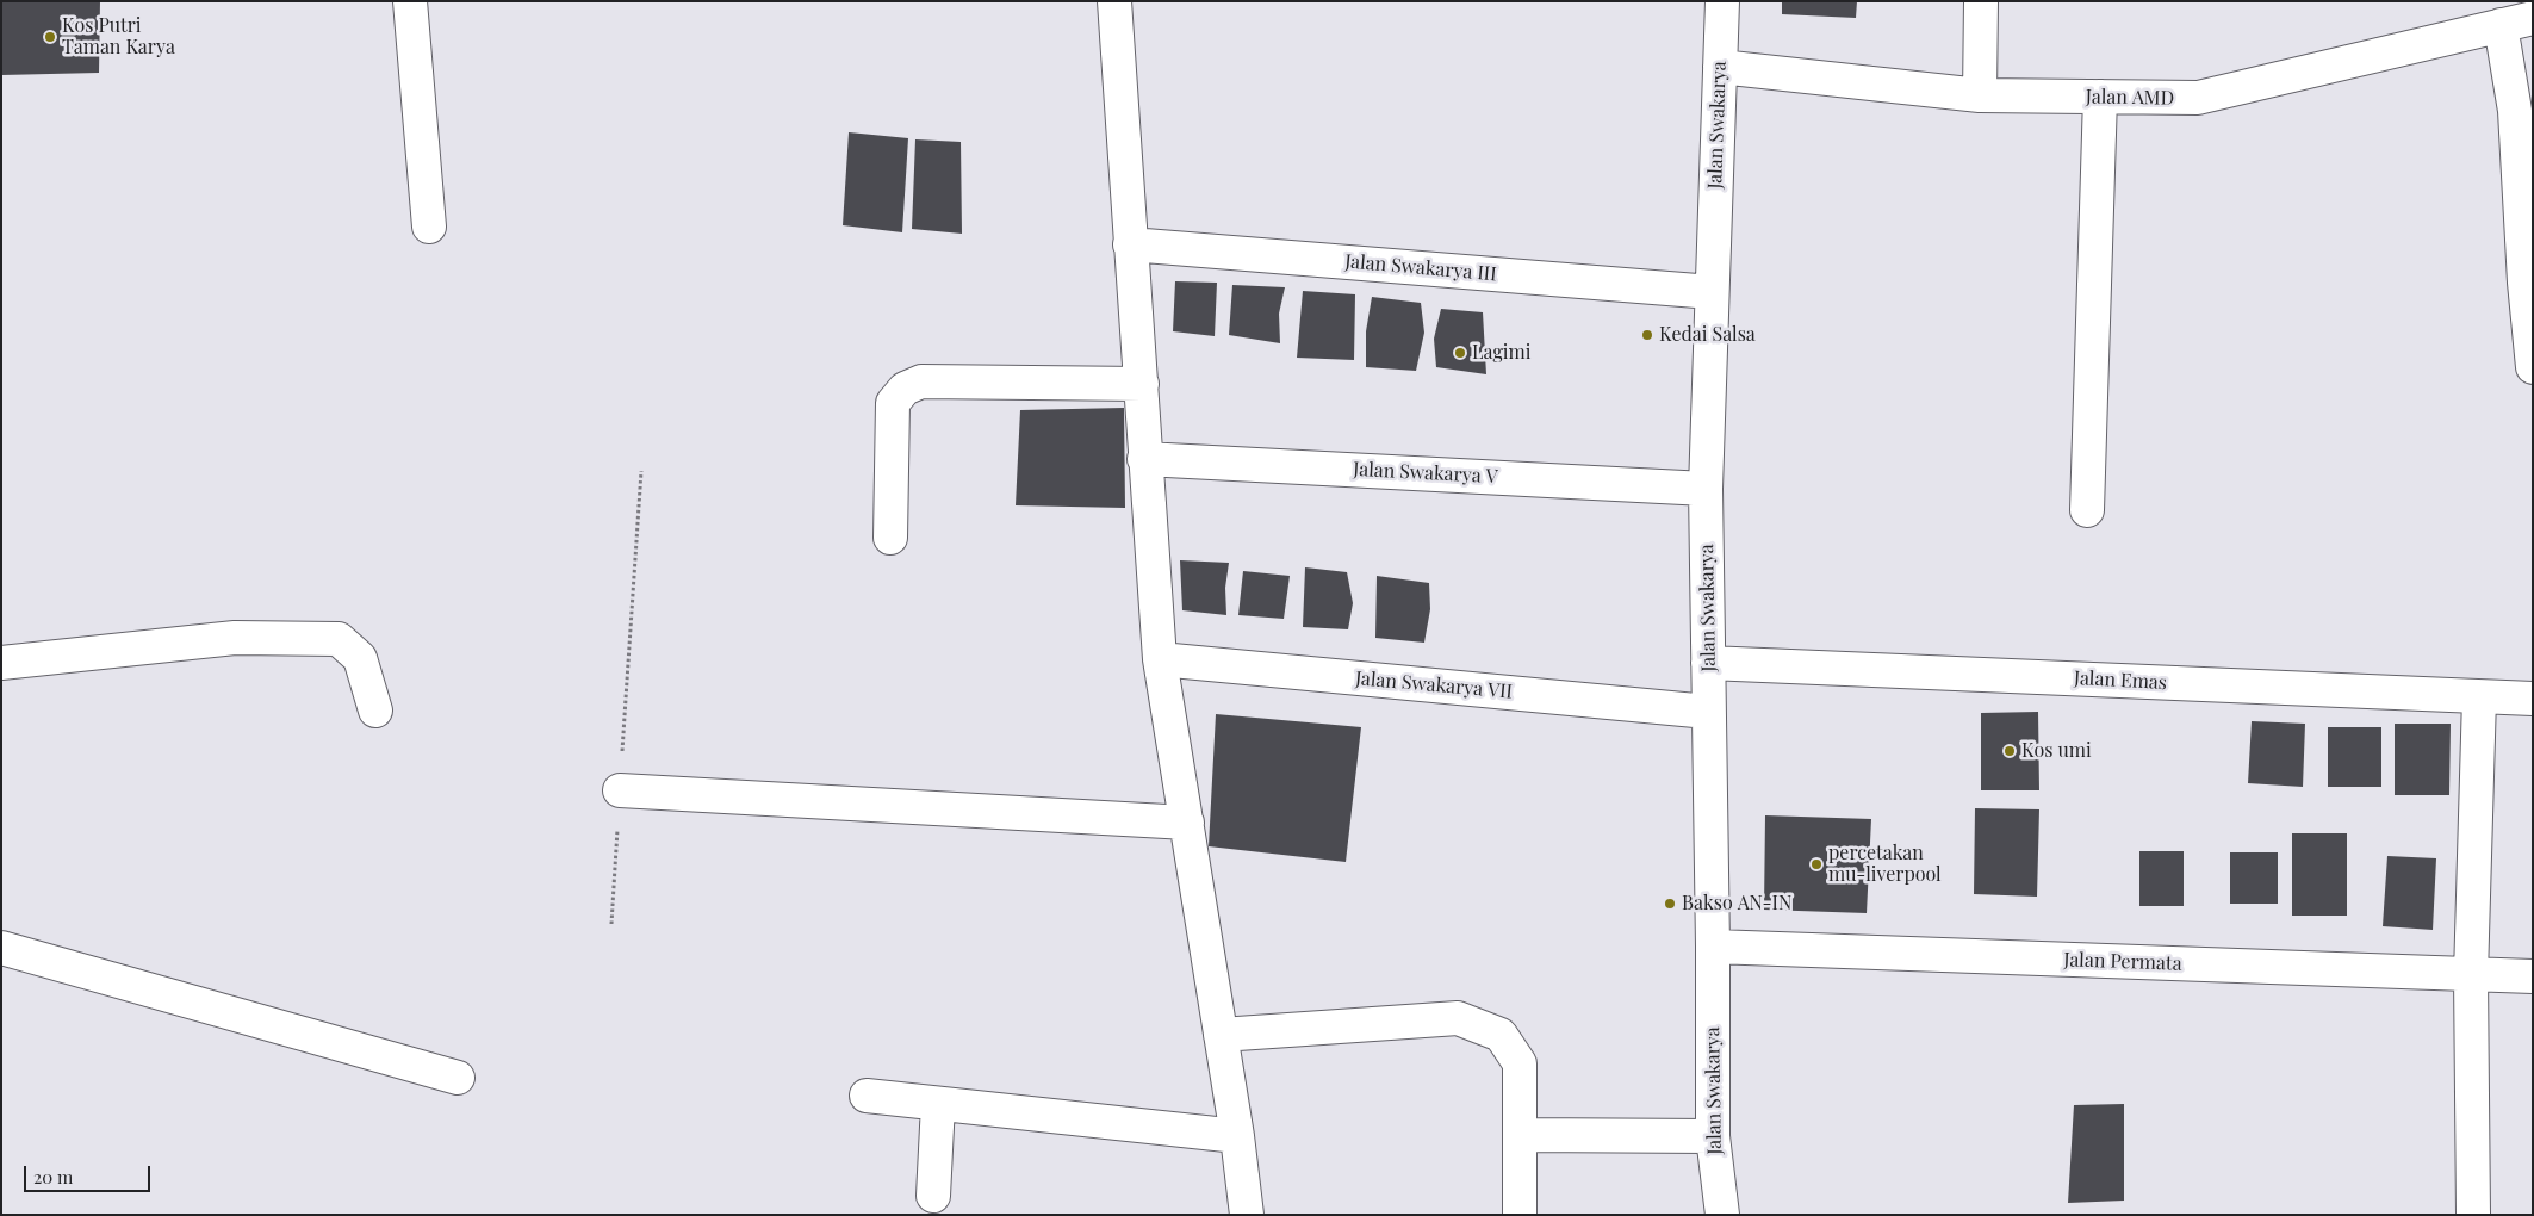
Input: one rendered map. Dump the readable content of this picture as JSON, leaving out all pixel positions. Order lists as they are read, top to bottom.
{
  "streets": {
    "street": [
      "Jalan AMD",
      "Jalan Swakarya",
      "Jalan Swakarya III",
      "Jalan Swakarya V",
      "Jalan Emas",
      "Jalan Swakarya VII",
      "Jalan Permata"
    ]
  },
  "crossings": [
    ["Jalan AMD", "Jalan Swakarya"],
    ["Jalan Swakarya", "Jalan Swakarya III"],
    ["Jalan Swakarya", "Jalan Swakarya V"],
    ["Jalan Swakarya", "Jalan Emas"],
    ["Jalan Swakarya", "Jalan Swakarya VII"],
    ["Jalan Swakarya", "Jalan Permata"]
  ],
  "places": [
    "Kos Putri Taman Karya",
    "Kedai Salsa",
    "Lagimi",
    "Kos umi",
    "percetakan mu-liverpool",
    "Bakso AN-IN"
  ],
  "scale_bar": "20 m"
}
